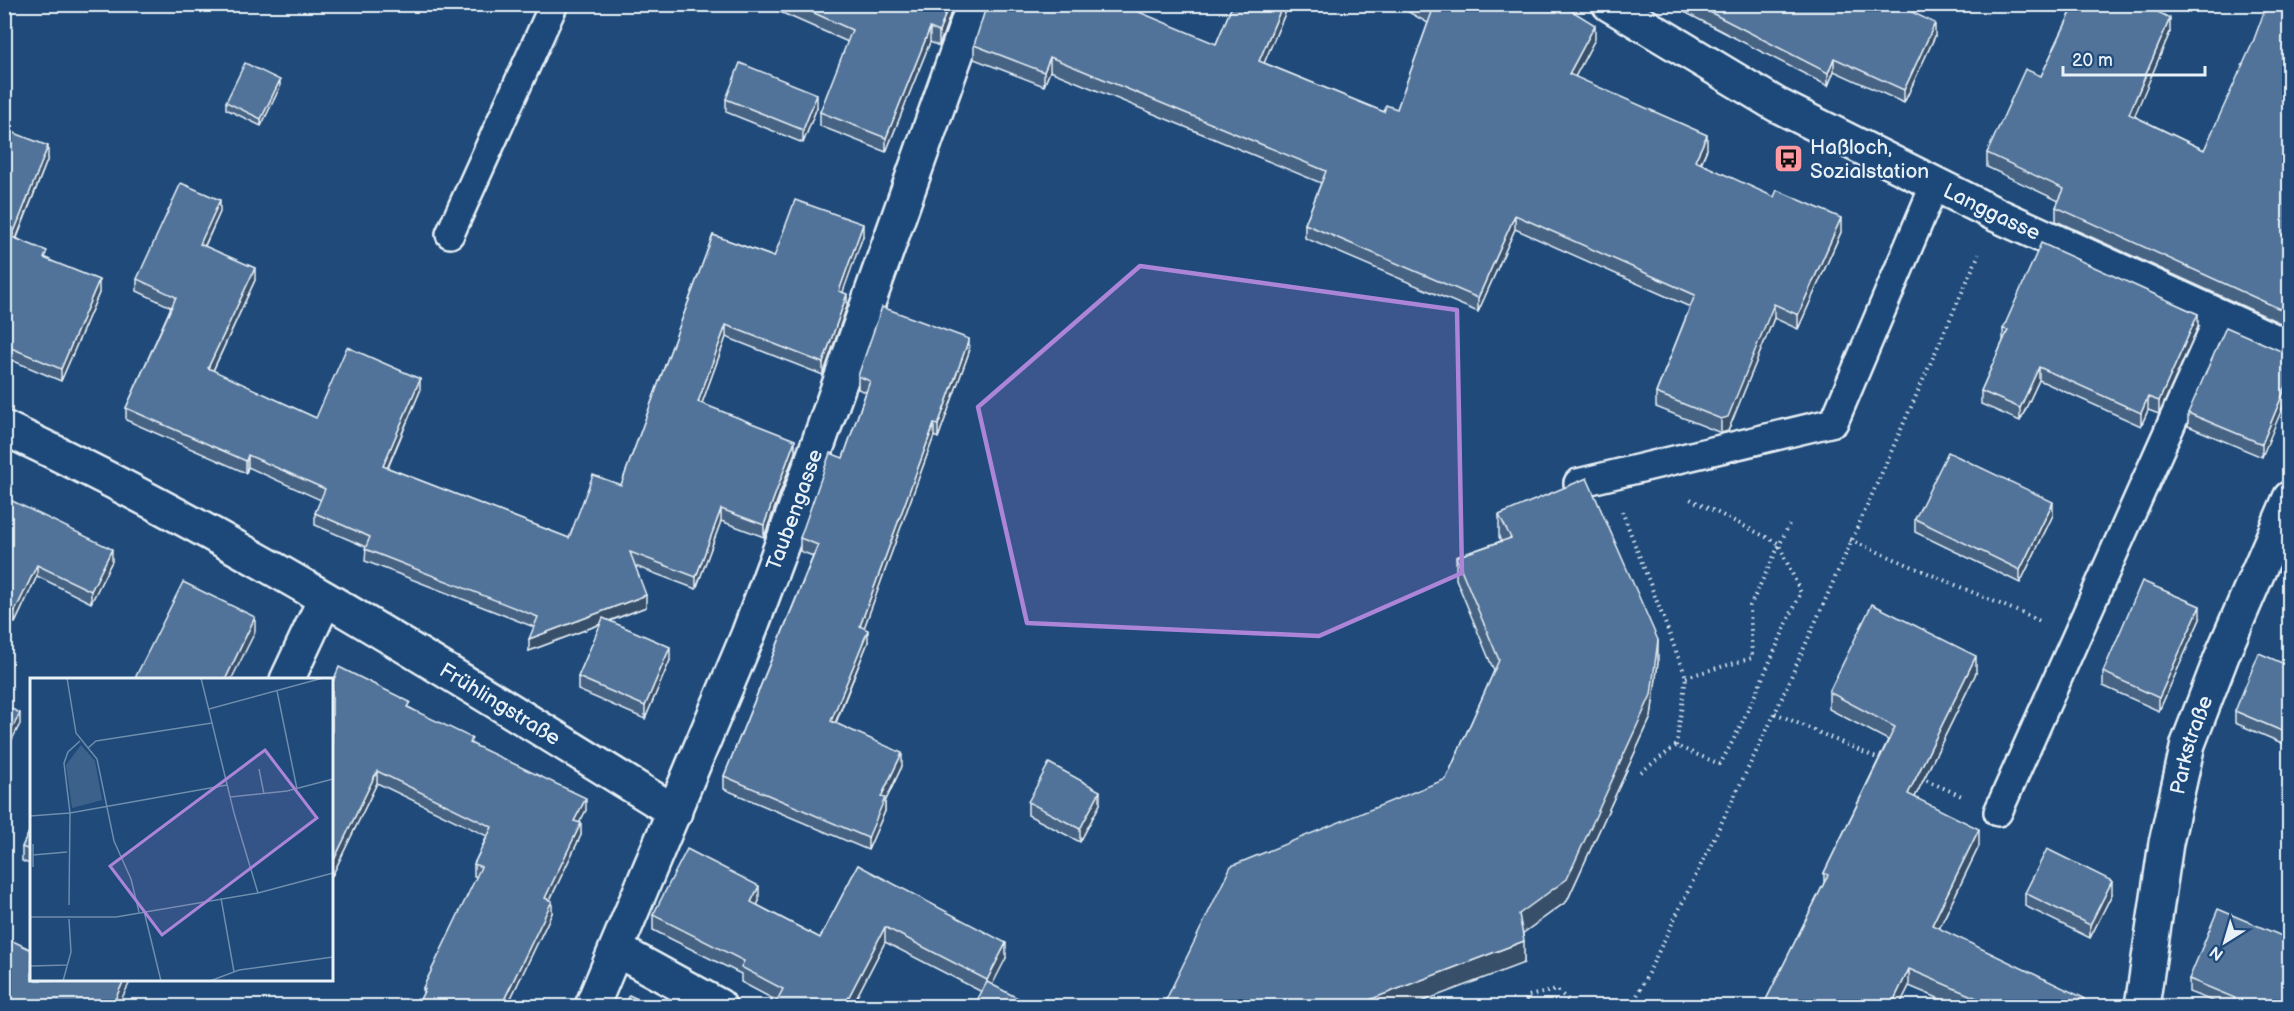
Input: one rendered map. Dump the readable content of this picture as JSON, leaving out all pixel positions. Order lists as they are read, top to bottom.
{
  "streets": {
    "street": [
      "Langgasse",
      "Taubengasse",
      "Frühlingstraße",
      "Parkstraße"
    ]
  },
  "crossings": [
    ["Taubengasse", "Frühlingstraße"]
  ],
  "places": {
    "bus stop": ["Haßloch, Sozialstation"]
  },
  "scale_bar": "20 m",
  "north": "bottom left"
}
